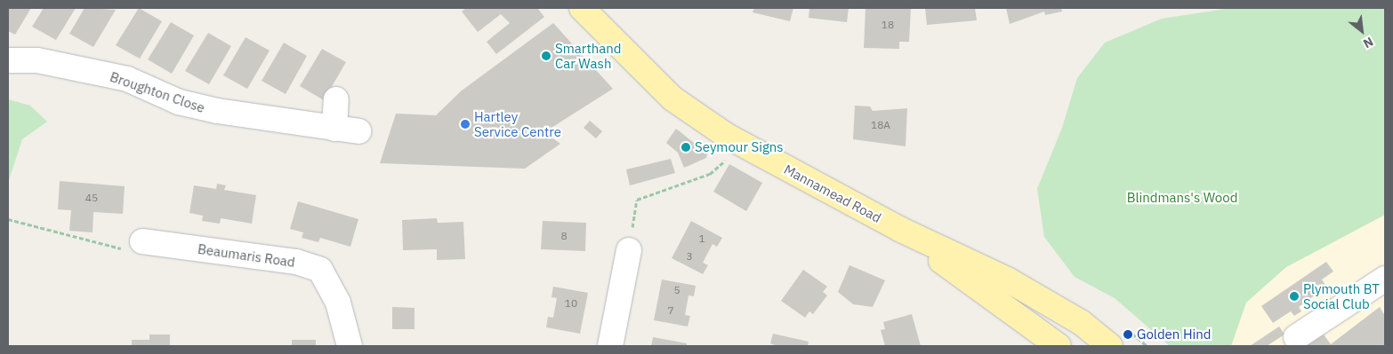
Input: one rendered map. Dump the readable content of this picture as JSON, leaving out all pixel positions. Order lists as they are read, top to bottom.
{
  "streets": {
    "main road": ["Mannamead Road"],
    "street": ["Broughton Close", "Beaumaris Road"]
  },
  "parks": ["Blindmans's Wood"],
  "places": [
    "Smarthand Car Wash",
    "Hartley Service Centre",
    "Seymour Signs",
    "Plymouth BT Social Club",
    "Golden Hind"
  ],
  "house_numbers": [
    "18",
    "18A",
    "45",
    "8",
    "1",
    "3",
    "5",
    "10",
    "7"
  ],
  "north": "bottom right"
}
